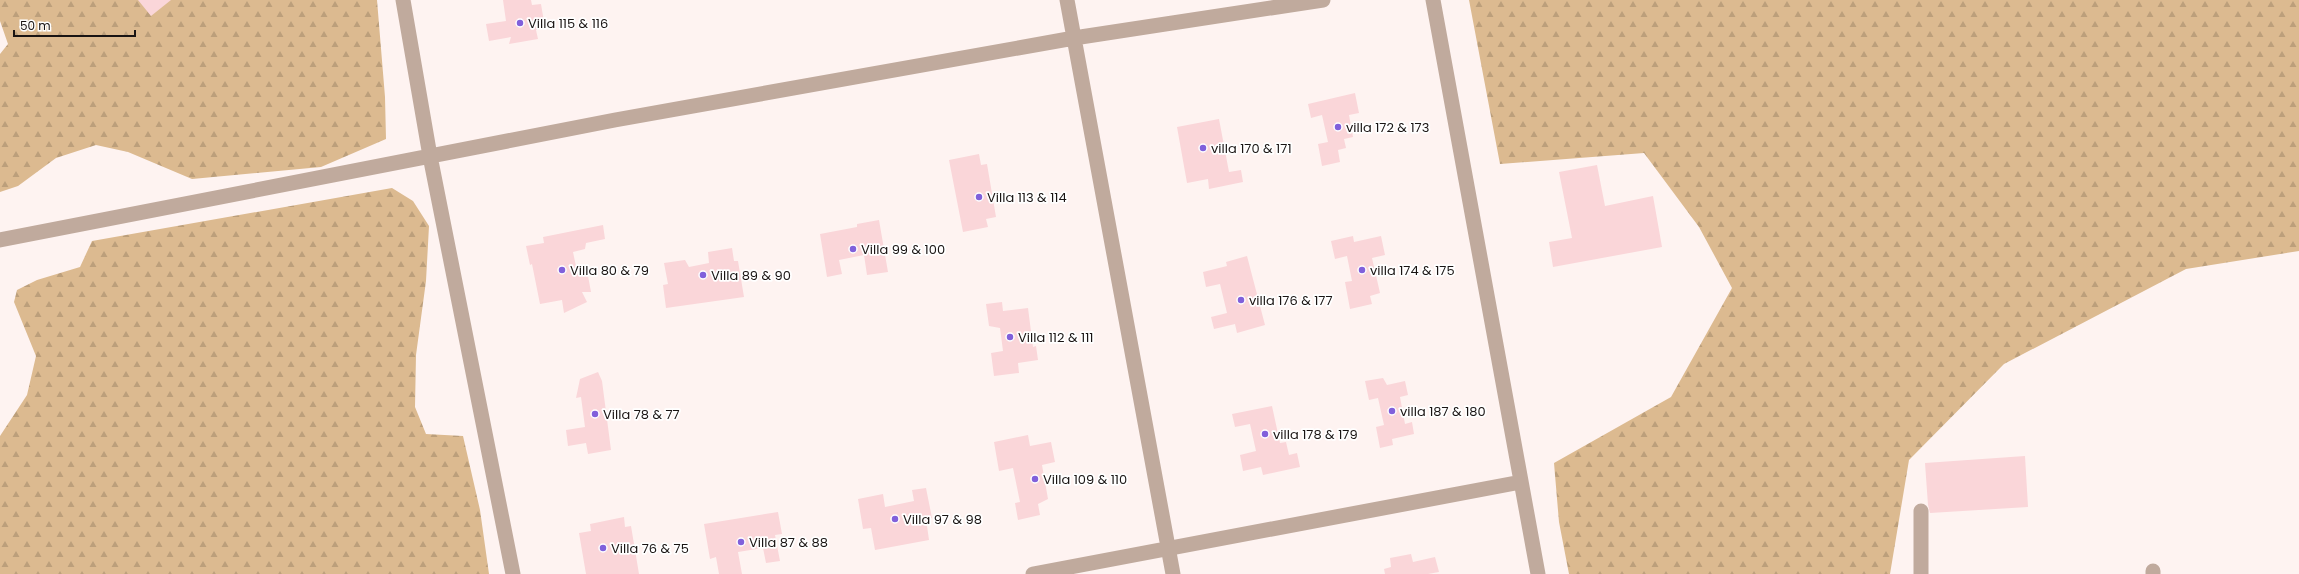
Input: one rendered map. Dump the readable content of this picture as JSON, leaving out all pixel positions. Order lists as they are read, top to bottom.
{
  "places": [
    "Villa 115 & 116",
    "villa 172 & 173",
    "villa 170 & 171",
    "Villa 113 & 114",
    "Villa 99 & 100",
    "Villa 80 & 79",
    "villa 174 & 175",
    "Villa 89 & 90",
    "villa 176 & 177",
    "Villa 112 & 111",
    "villa 187 & 180",
    "Villa 78 & 77",
    "villa 178 & 179",
    "Villa 109 & 110",
    "Villa 97 & 98",
    "Villa 87 & 88",
    "Villa 76 & 75"
  ],
  "scale_bar": "50 m"
}
